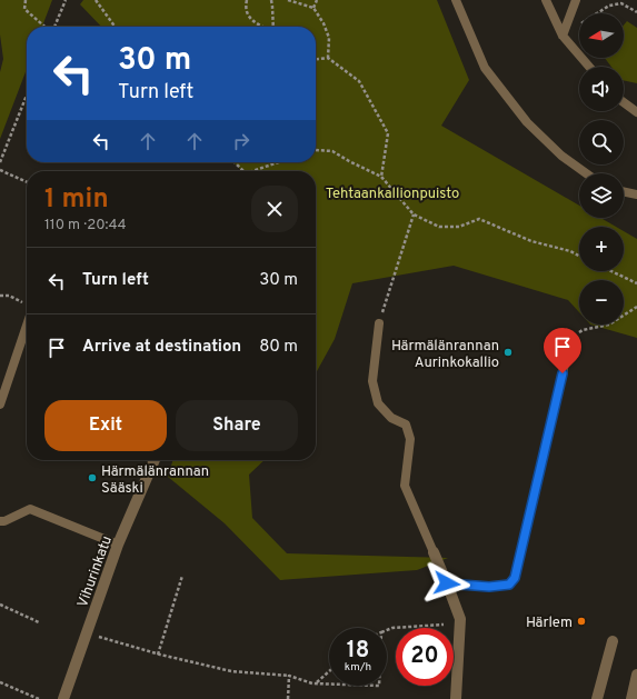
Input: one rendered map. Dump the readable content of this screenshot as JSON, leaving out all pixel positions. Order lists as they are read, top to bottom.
{
  "streets": {
    "street": ["Vihurinkatu"]
  },
  "parks": ["Tehtaankallionpuisto"],
  "places": ["Härmälänrannan Aurinkokallio", "Härmälänrannan Sääski", "Härlem"],
  "north": "left",
  "page": {
    "map_buttons": ["+", "−"],
    "turn": ["30 m", "Turn left"],
    "heading": ["1 min", "110 m · 20:44"],
    "list": [
      {
        "name": "Turn left",
        "value": "30 m"
      },
      {
        "name": "Arrive at destination",
        "value": "80 m"
      }
    ],
    "buttons": ["Exit", "Share"],
    "speed": "18 km/h",
    "limit": "20"
  }
}
